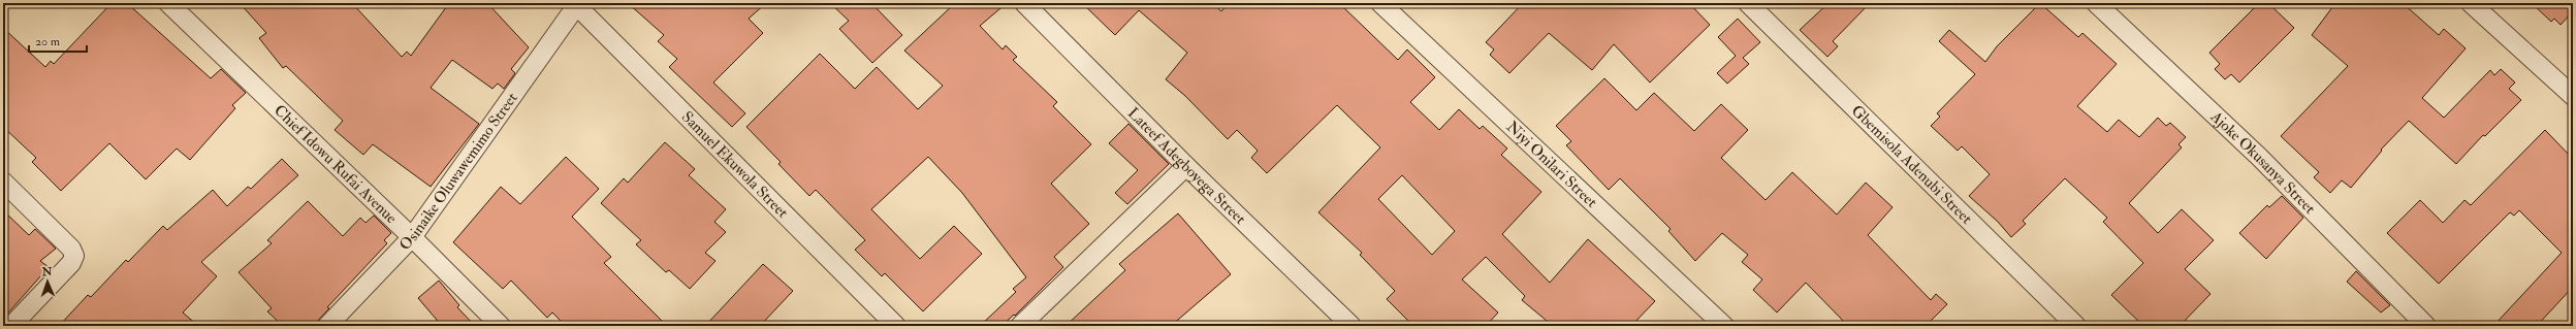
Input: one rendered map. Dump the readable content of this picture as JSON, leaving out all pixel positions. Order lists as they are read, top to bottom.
{
  "streets": {
    "street": [
      "Ajoke Okusanya Street",
      "Chief Idowu Rufai Avenue",
      "Niyi Onilari Street",
      "Samuel Ekuwola Street",
      "Lateef Adegboyega Street",
      "Gbemisola Adenubi Street",
      "Osinaike Oluwawemimo Street"
    ]
  },
  "crossings": [
    ["Chief Idowu Rufai Avenue", "Osinaike Oluwawemimo Street"],
    ["Samuel Ekuwola Street", "Osinaike Oluwawemimo Street"]
  ],
  "scale_bar": "20 m",
  "north": "top"
}
